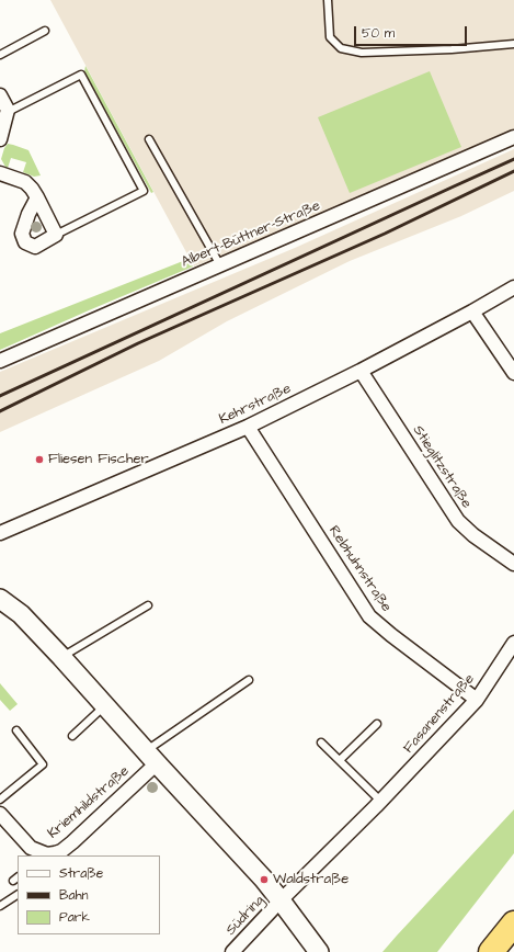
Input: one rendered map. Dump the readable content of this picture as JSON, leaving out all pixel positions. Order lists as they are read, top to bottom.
{
  "streets": {
    "street": [
      "Albert-Büttner-Straße",
      "Kehrstraße",
      "Stieglitzstraße",
      "Rebhuhnstraße",
      "Fasanenstraße",
      "Kriemhildstraße",
      "Südring"
    ]
  },
  "crossings": [
    ["Kehrstraße", "Stieglitzstraße"],
    ["Kehrstraße", "Rebhuhnstraße"],
    ["Rebhuhnstraße", "Fasanenstraße"],
    ["Fasanenstraße", "Südring"]
  ],
  "places": ["Fliesen Fischer", "Waldstraße"],
  "legend": ["Straße", "Bahn", "Park"],
  "scale_bar": "50 m"
}
